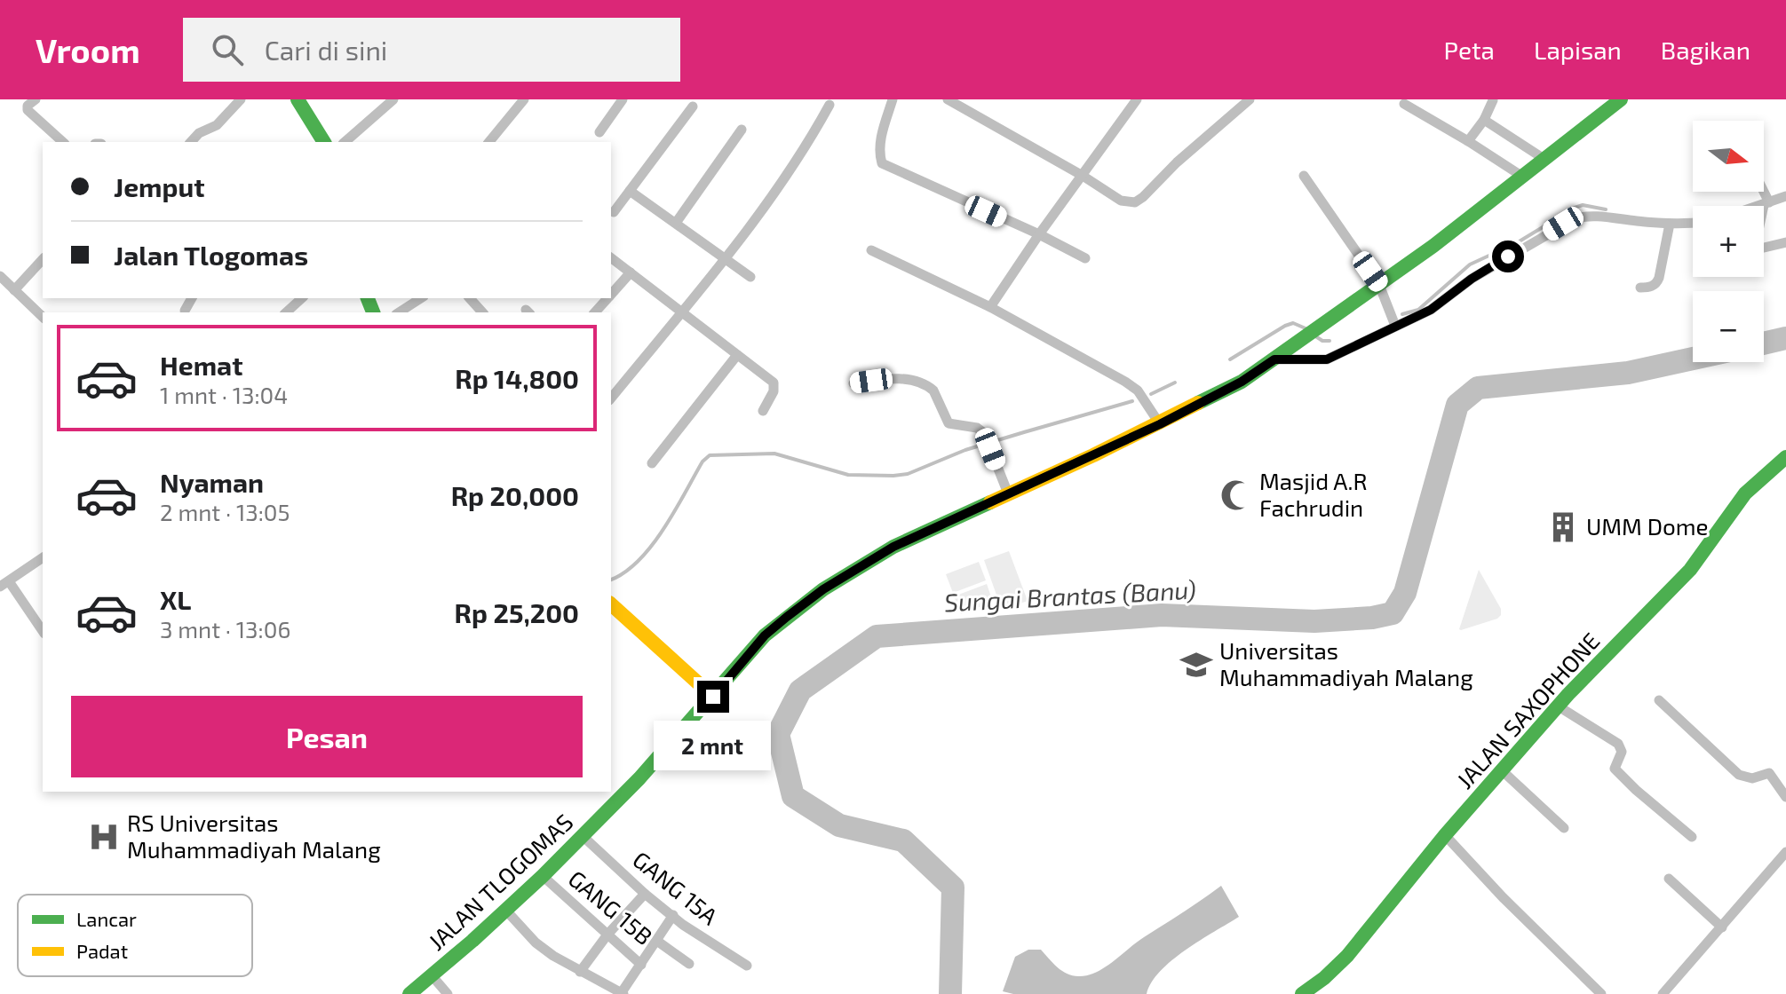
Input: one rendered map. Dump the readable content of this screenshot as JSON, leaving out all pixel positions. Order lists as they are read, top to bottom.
{
  "streets": {
    "main road": ["JALAN SAXOPHONE", "JALAN TLOGOMAS"],
    "street": ["GANG 15A", "GANG 15B"]
  },
  "crossings": [
    ["JALAN TLOGOMAS", "GANG 15A"],
    ["JALAN TLOGOMAS", "GANG 15B"],
    ["GANG 15A", "GANG 15B"]
  ],
  "water": ["Sungai Brantas (Banu)"],
  "places": {
    "mosque": ["Masjid A.R Fachrudin"],
    "building": ["UMM Dome"],
    "school or university": ["Universitas Muhammadiyah Malang"],
    "hospital": ["RS Universitas Muhammadiyah Malang"]
  },
  "legend": ["Lancar", "Padat"],
  "north": "right",
  "page": {
    "header": "Vroom",
    "search": "Cari di sini",
    "nav": ["Peta", "Lapisan", "Bagikan"],
    "map_buttons": ["+", "−"],
    "banner": ["Jemput", "Jalan Tlogomas"],
    "list": [
      {
        "name": "Hemat",
        "note": "1 mnt · 13:04",
        "value": "Rp 14,800"
      },
      {
        "name": "Nyaman",
        "note": "2 mnt · 13:05",
        "value": "Rp 20,000"
      },
      {
        "name": "XL",
        "note": "3 mnt · 13:06",
        "value": "Rp 25,200"
      }
    ],
    "buttons": "Pesan",
    "bubble": "2 mnt"
  }
}
